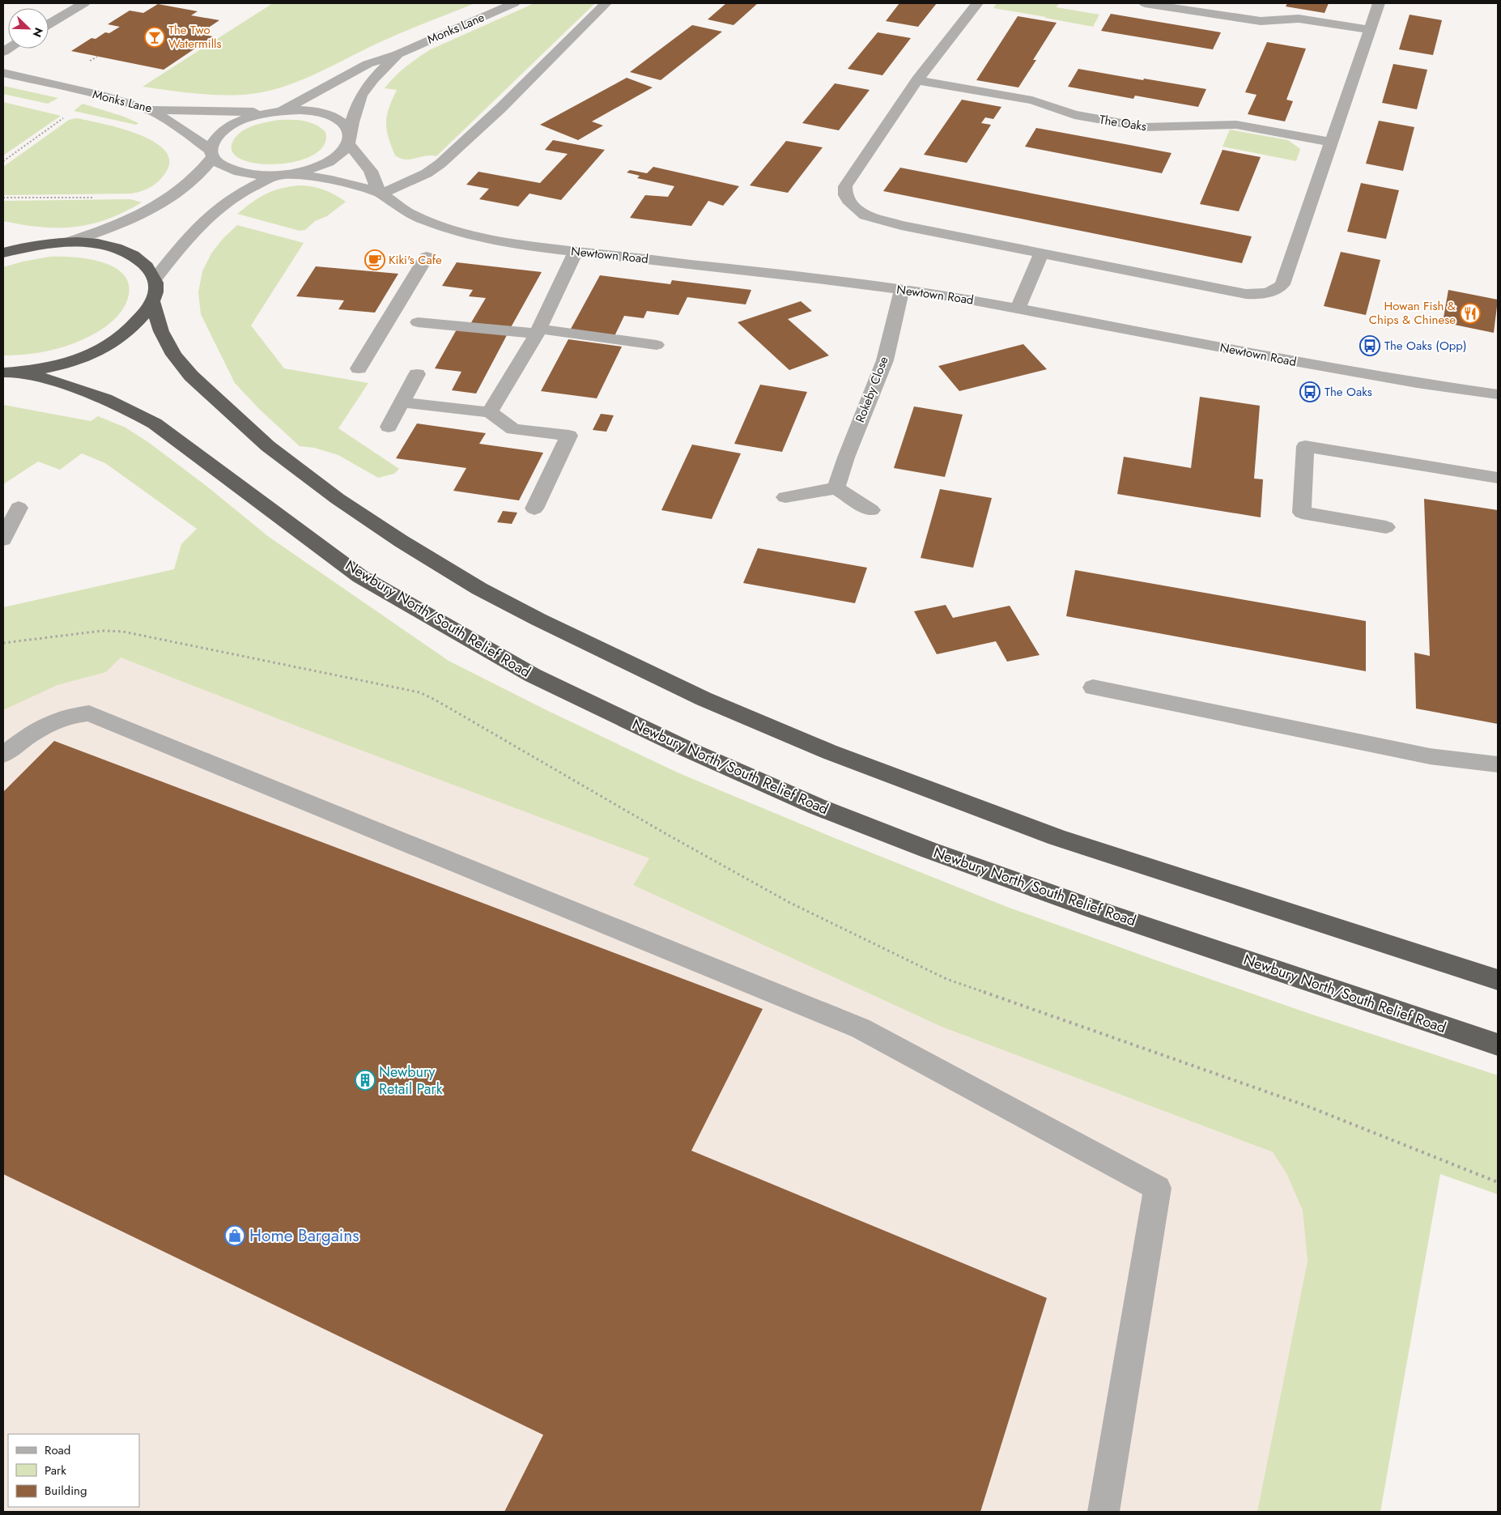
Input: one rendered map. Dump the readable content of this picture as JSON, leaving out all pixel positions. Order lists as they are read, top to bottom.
{
  "streets": {
    "highway": ["Newbury North/South Relief Road"],
    "street": [
      "Monks Lane",
      "The Oaks",
      "Newtown Road",
      "Rokeby Close"
    ]
  },
  "crossings": [
    ["Newtown Road", "Rokeby Close"]
  ],
  "places": {
    "bar": ["The Two Watermills"],
    "cafe": ["Kiki's Cafe"],
    "restaurant": ["Howan Fish & Chips & Chinese"],
    "bus stop": ["The Oaks (Opp)", "The Oaks"],
    "building": ["Newbury Retail Park"],
    "shop": ["Home Bargains"]
  },
  "legend": ["Road", "Park", "Building"],
  "north": "bottom right"
}
